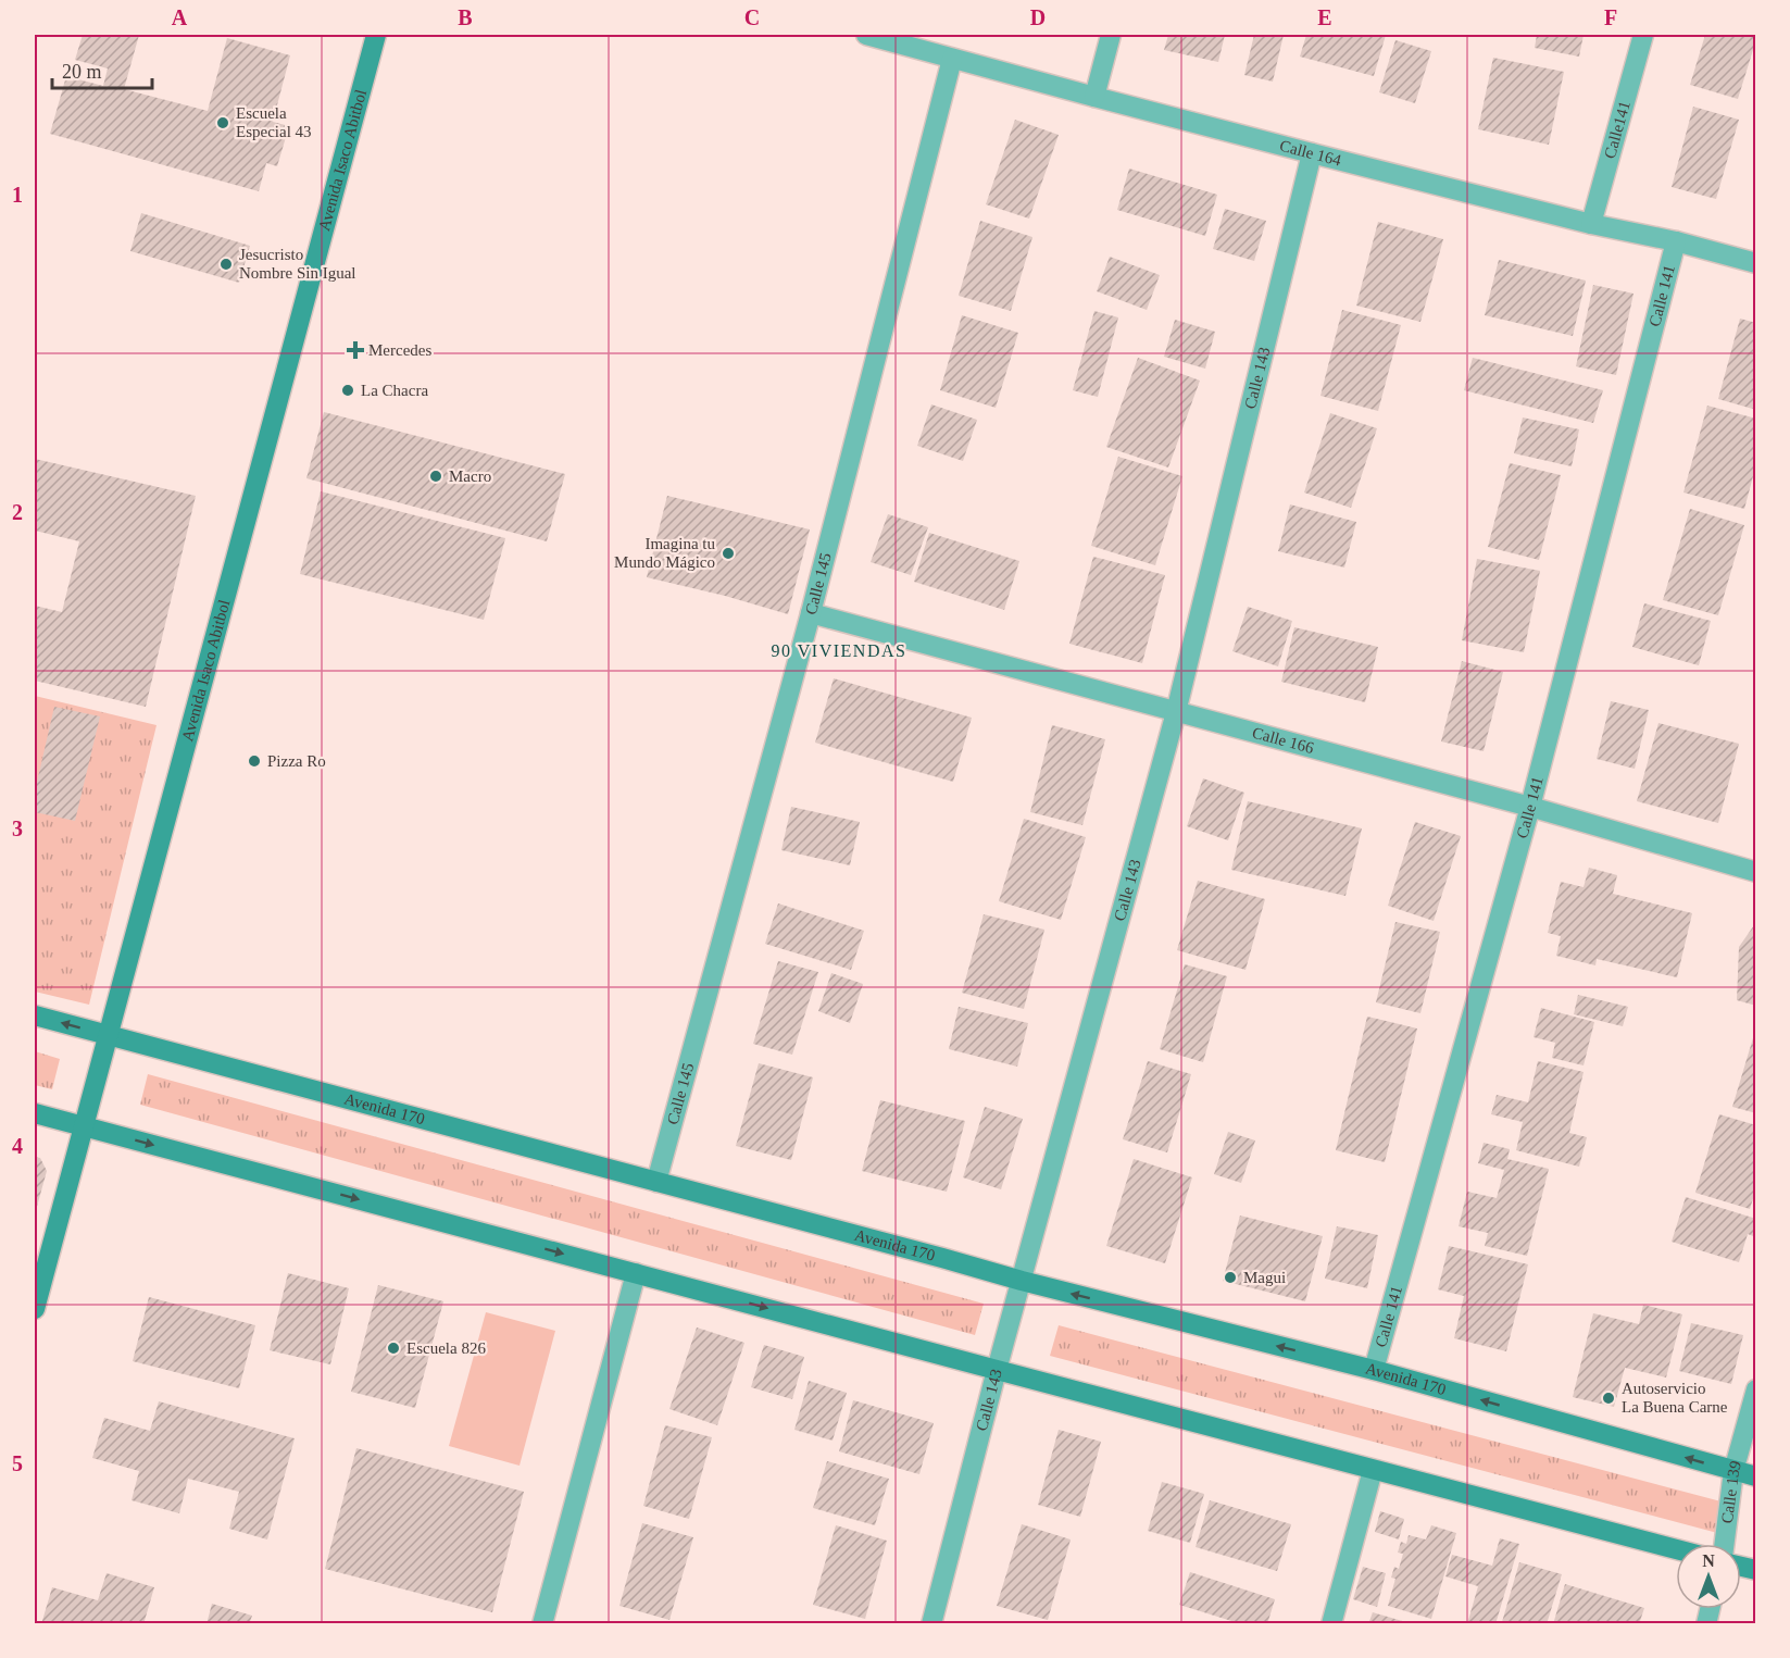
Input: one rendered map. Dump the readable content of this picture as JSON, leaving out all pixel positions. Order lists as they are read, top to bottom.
{
  "streets": {
    "main road": ["Avenida Isaco Abitbol", "Avenida 170"],
    "street": [
      "Calle141",
      "Calle 164",
      "Calle 141",
      "Calle 143",
      "Calle 145",
      "Calle 166",
      "Calle 139"
    ]
  },
  "crossings": [
    ["Calle141", "Calle 164"],
    ["Calle 164", "Calle 141"],
    ["Calle 164", "Calle 143"],
    ["Calle 164", "Calle 145"],
    ["Avenida Isaco Abitbol", "Avenida 170"],
    ["Calle 141", "Calle 166"],
    ["Calle 141", "Avenida 170"],
    ["Calle 143", "Calle 166"],
    ["Calle 143", "Avenida 170"],
    ["Calle 145", "Calle 166"],
    ["Calle 145", "Avenida 170"],
    ["Avenida 170", "Calle 139"]
  ],
  "districts": ["90 VIVIENDAS"],
  "places": {
    "other": [
      "Escuela Especial 43",
      "Jesucristo Nombre Sin Igual",
      "La Chacra",
      "Macro",
      "Imagina tu Mundo Mágico",
      "Pizza Ro",
      "Magui",
      "Escuela 826",
      "Autoservicio La Buena Carne"
    ],
    "health": ["Mercedes"]
  },
  "scale_bar": "20 m",
  "north": "top",
  "grid": {
    "columns": [
      "A",
      "B",
      "C",
      "D",
      "E",
      "F"
    ],
    "rows": [
      "1",
      "2",
      "3",
      "4",
      "5"
    ]
  }
}
